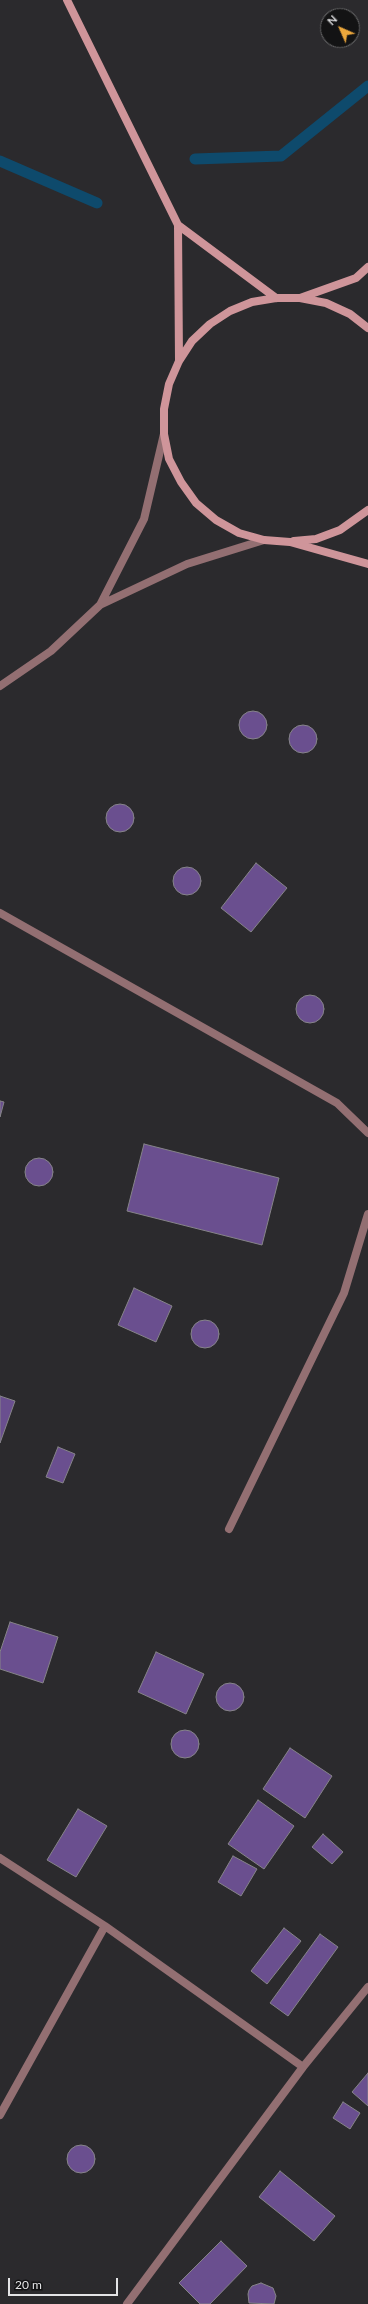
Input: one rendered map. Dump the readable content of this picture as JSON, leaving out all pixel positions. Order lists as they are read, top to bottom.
{
  "scale_bar": "20 m",
  "north": "top left"
}
